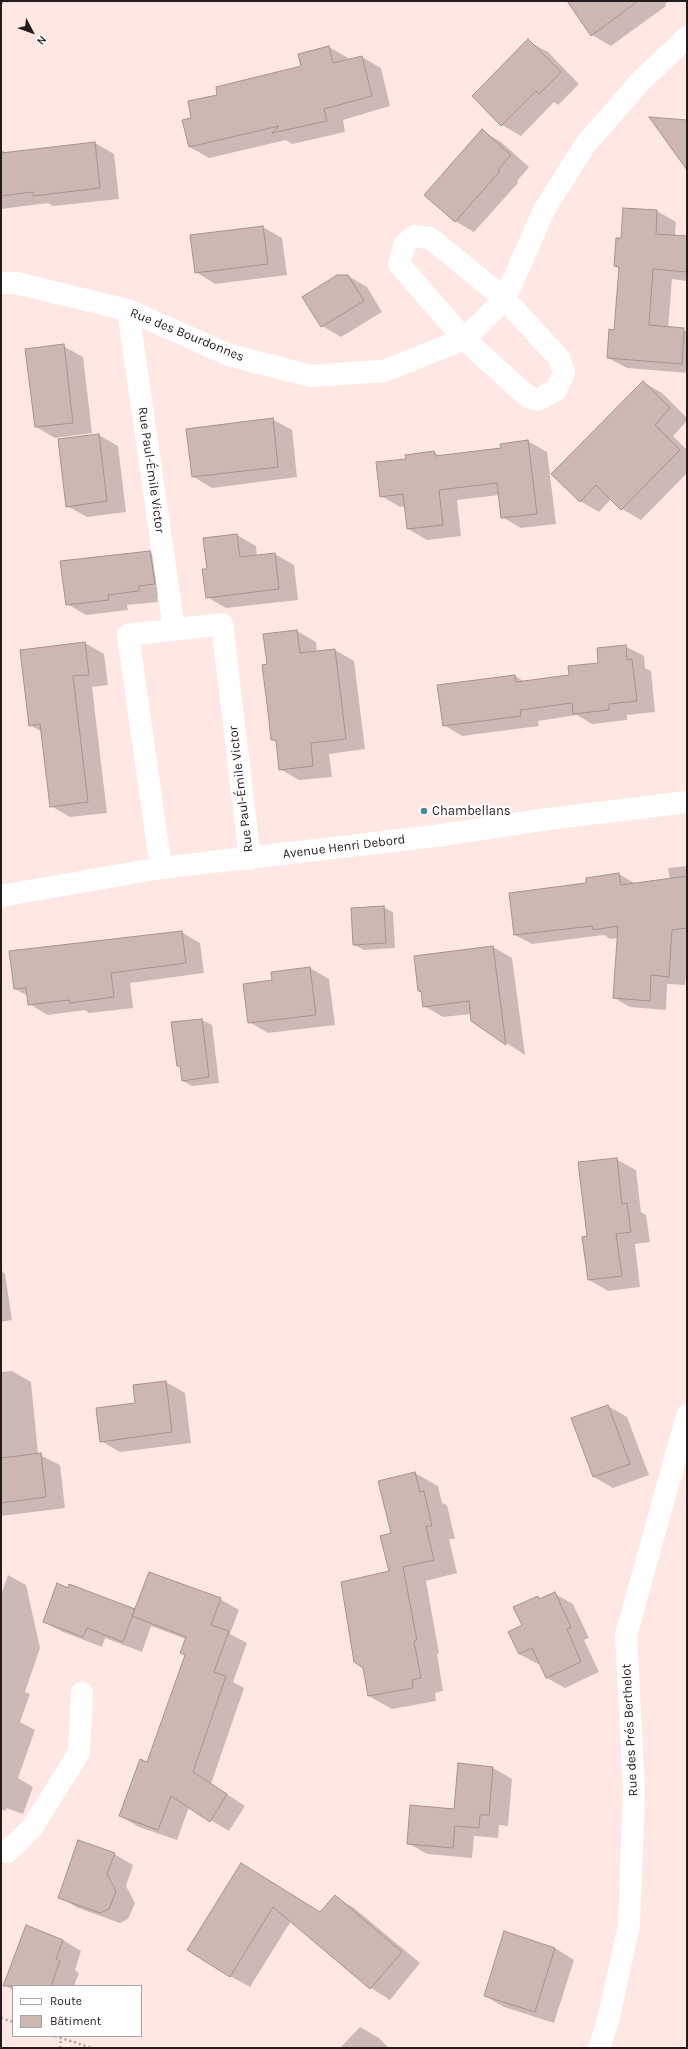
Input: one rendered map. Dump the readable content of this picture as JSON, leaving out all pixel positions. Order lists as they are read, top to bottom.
{
  "streets": {
    "street": [
      "Rue des Bourdonnes",
      "Rue Paul-Émile Victor",
      "Avenue Henri Debord",
      "Rue des Prés Berthelot"
    ]
  },
  "crossings": [
    ["Rue des Bourdonnes", "Rue Paul-Émile Victor"],
    ["Rue Paul-Émile Victor", "Avenue Henri Debord"]
  ],
  "places": ["Chambellans"],
  "legend": ["Route", "Bâtiment"],
  "north": "bottom right"
}
